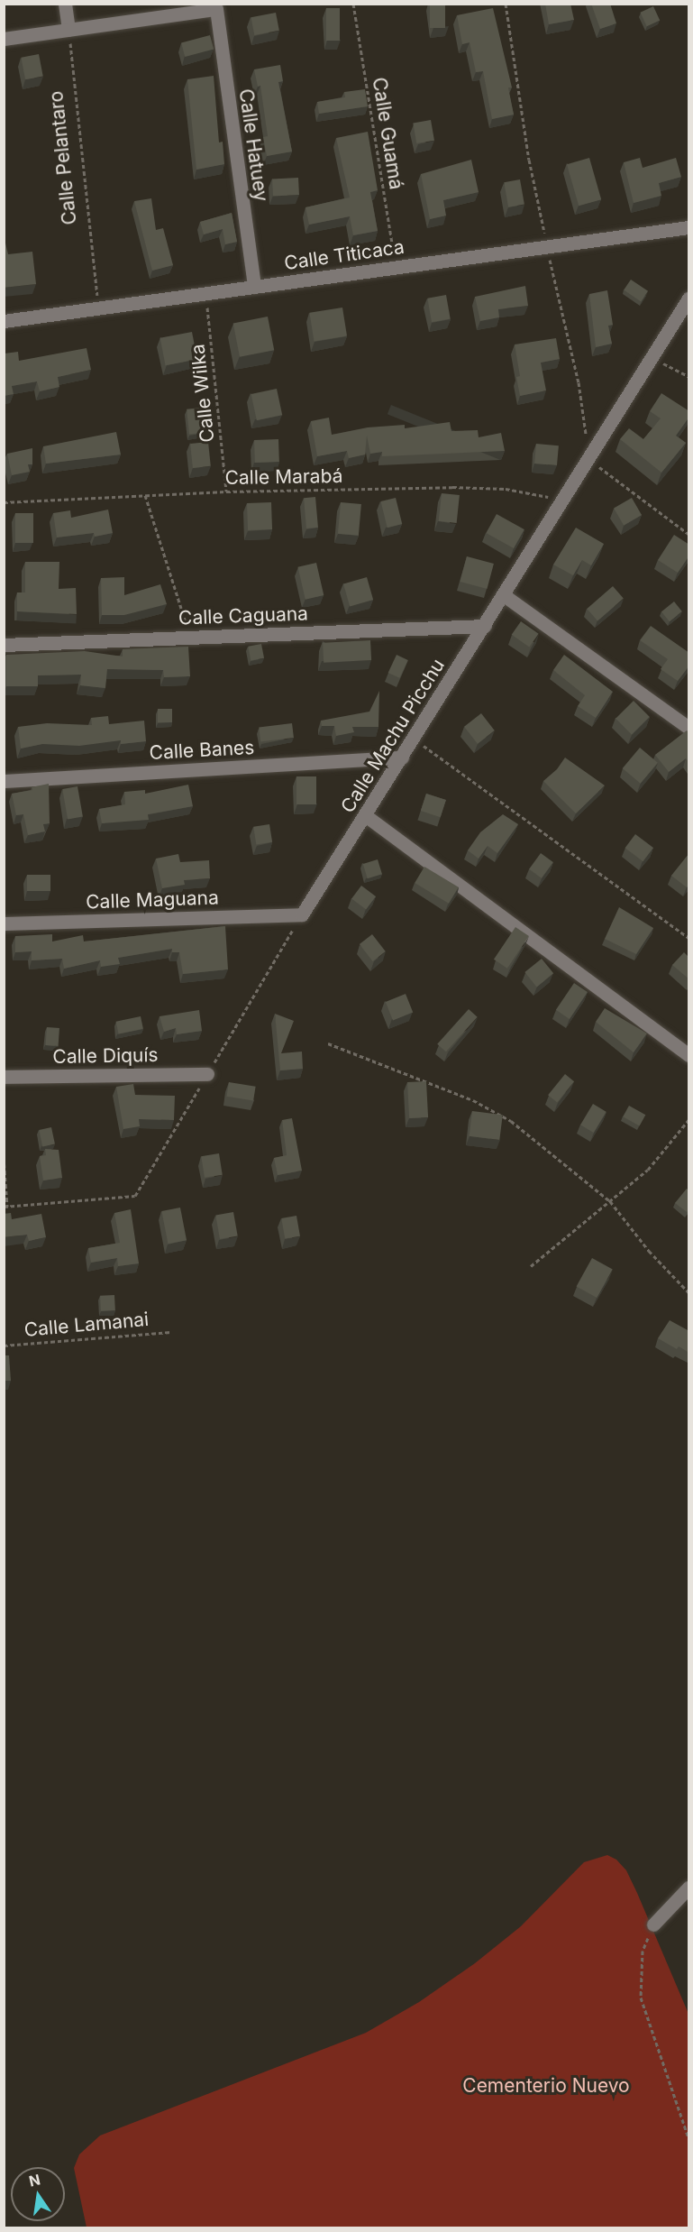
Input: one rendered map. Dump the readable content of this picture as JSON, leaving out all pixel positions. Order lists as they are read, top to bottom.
{
  "streets": {
    "street": [
      "Calle Hatuey",
      "Calle Titicaca",
      "Calle Caguana",
      "Calle Machu Picchu",
      "Calle Banes",
      "Calle Maguana",
      "Calle Diquís"
    ],
    "path": [
      "Calle Guamá",
      "Calle Pelantaro",
      "Calle Wilka",
      "Calle Marabá",
      "Calle Lamanai"
    ]
  },
  "crossings": [
    ["Calle Guamá", "Calle Titicaca"],
    ["Calle Hatuey", "Calle Pelantaro"],
    ["Calle Hatuey", "Calle Titicaca"],
    ["Calle Pelantaro", "Calle Titicaca"],
    ["Calle Titicaca", "Calle Wilka"],
    ["Calle Wilka", "Calle Marabá"],
    ["Calle Marabá", "Calle Machu Picchu"],
    ["Calle Caguana", "Calle Machu Picchu"],
    ["Calle Machu Picchu", "Calle Banes"],
    ["Calle Machu Picchu", "Calle Maguana"]
  ],
  "parks": ["Cementerio Nuevo"],
  "north": "top"
}
